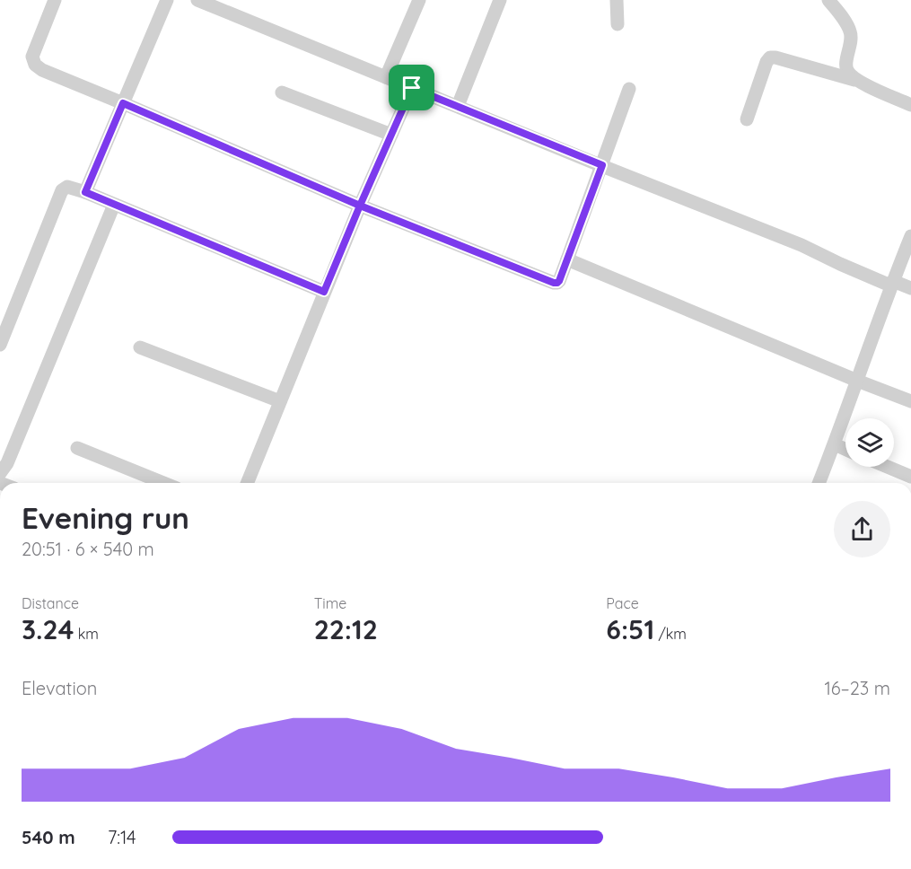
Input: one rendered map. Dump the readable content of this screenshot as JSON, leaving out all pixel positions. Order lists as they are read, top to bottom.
{
  "page": {
    "heading": ["Evening run", "20:51 · 6 × 540 m"],
    "stats": [
      ["Distance", "3.24 km"],
      ["Time", "22:12"],
      ["Pace", "6:51 /km"]
    ],
    "chart": ["Elevation", "16–23 m"],
    "list": [
      {
        "name": "540 m",
        "note": "7:14"
      }
    ]
  }
}
